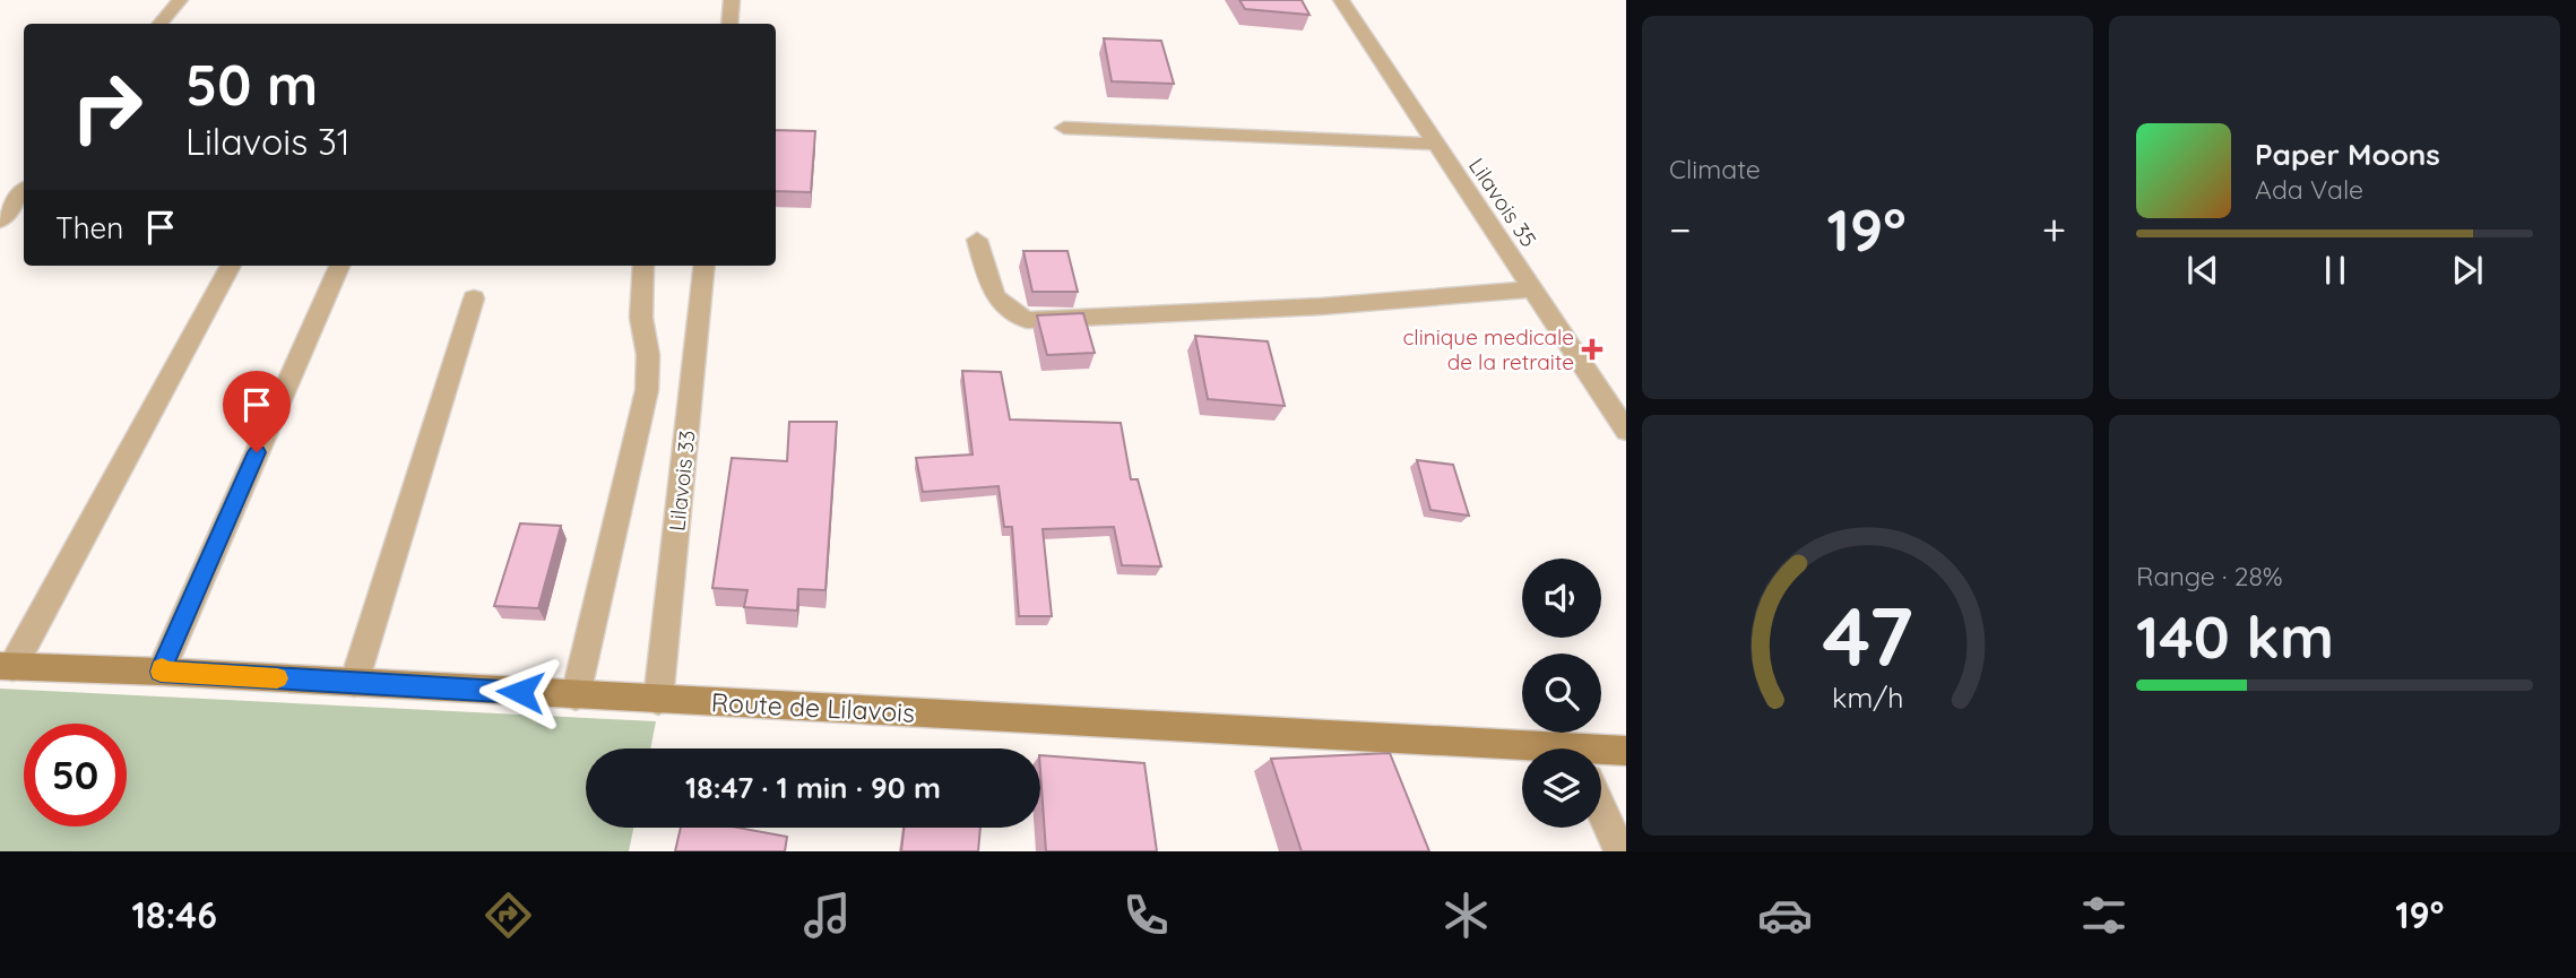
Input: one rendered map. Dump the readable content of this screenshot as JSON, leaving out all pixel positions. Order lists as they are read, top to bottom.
{
  "streets": {
    "main road": ["Route de Lilavois"],
    "street": ["Lilavois 35", "Lilavois 33"]
  },
  "crossings": [
    ["Lilavois 33", "Route de Lilavois"]
  ],
  "places": {
    "health": ["clinique medicale de la retraite"]
  },
  "page": {
    "tile": [
      "Climate",
      ["Range · 28%", "140 km"]
    ],
    "turn": ["50 m", "Lilavois 31"],
    "song": ["Paper Moons", "Ada Vale"],
    "then": "Then",
    "heat": ["−", "19°", "+"],
    "limit": "50",
    "trip": "18:47 · 1 min · 90 m",
    "tabs": ["18:46", "19°"],
    "gauge": ["47", "km/h"]
  }
}
